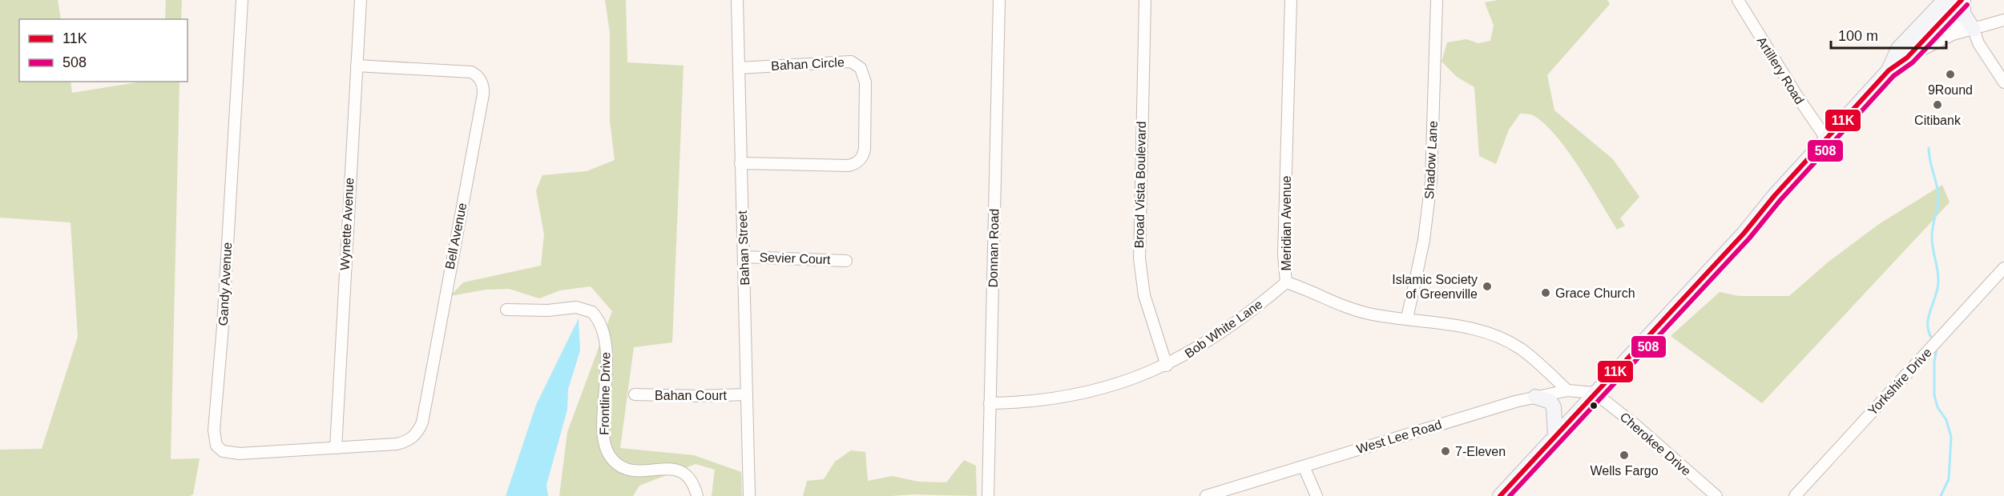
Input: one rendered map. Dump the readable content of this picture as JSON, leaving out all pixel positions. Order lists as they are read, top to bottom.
{
  "streets": {
    "street": [
      "Bahan Circle",
      "Artillery Road",
      "Shadow Lane",
      "Broad Vista Boulevard",
      "Meridian Avenue",
      "Wynette Avenue",
      "Bell Avenue",
      "Bahan Street",
      "Donnan Road",
      "Sevier Court",
      "Gandy Avenue",
      "Bob White Lane",
      "Yorkshire Drive",
      "Frontline Drive",
      "Bahan Court",
      "West Lee Road",
      "Cherokee Drive"
    ]
  },
  "crossings": [
    ["Bahan Circle", "Bahan Street"],
    ["Shadow Lane", "Meridian Avenue"],
    ["Broad Vista Boulevard", "Bob White Lane"],
    ["Meridian Avenue", "Bob White Lane"],
    ["Meridian Avenue", "West Lee Road"],
    ["Wynette Avenue", "Bell Avenue"],
    ["Wynette Avenue", "Gandy Avenue"],
    ["Bell Avenue", "Gandy Avenue"],
    ["Bahan Street", "Sevier Court"],
    ["Bahan Street", "Bahan Court"],
    ["Donnan Road", "Bob White Lane"],
    ["West Lee Road", "Cherokee Drive"]
  ],
  "places": [
    "9Round",
    "Citibank",
    "Islamic Society of Greenville",
    "Grace Church",
    "7-Eleven",
    "Wells Fargo"
  ],
  "lines": ["transit line 11K", "transit line 508"],
  "legend": ["11K", "508"],
  "scale_bar": "100 m"
}
